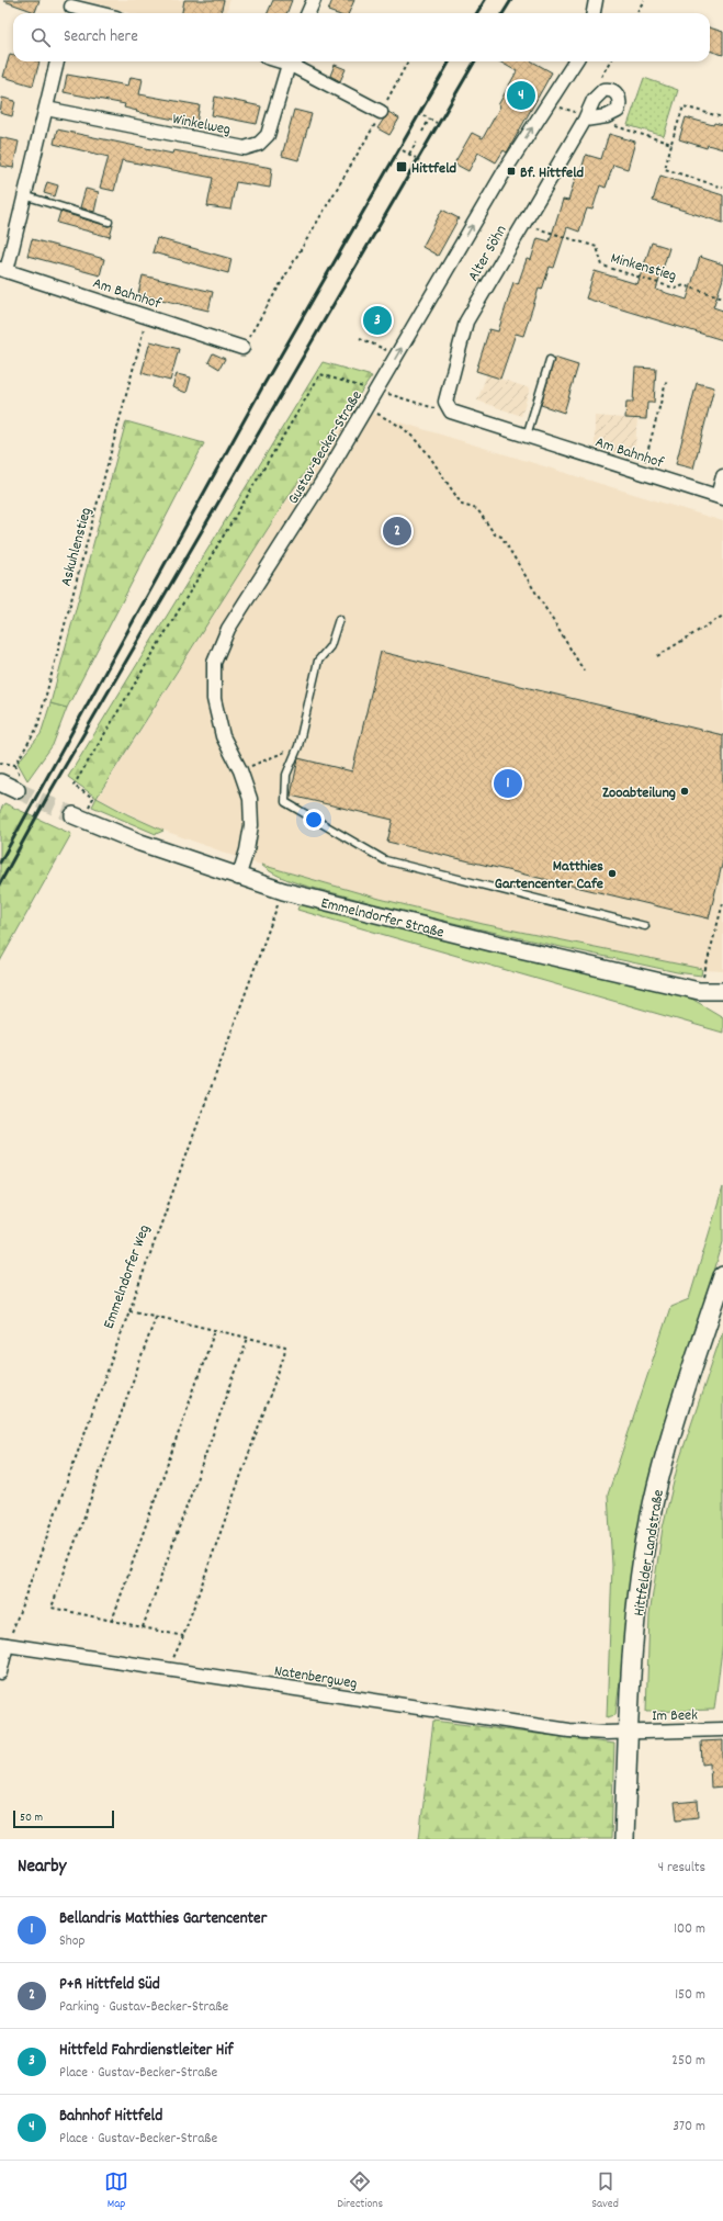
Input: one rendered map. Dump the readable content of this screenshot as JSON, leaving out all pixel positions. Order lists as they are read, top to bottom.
{
  "streets": {
    "main road": ["Hittfelder Landstraße"],
    "street": [
      "Winkelweg",
      "Alter Söhn",
      "Am Bahnhof",
      "Gustav-Becker-Straße",
      "Emmelndorfer Straße",
      "Natenbergweg",
      "Im Beek"
    ],
    "path": ["Minkenstieg", "Askuhlenstieg", "Emmelndorfer Weg"]
  },
  "crossings": [
    ["Alter Söhn", "Minkenstieg"],
    ["Alter Söhn", "Am Bahnhof"],
    ["Am Bahnhof", "Askuhlenstieg"],
    ["Gustav-Becker-Straße", "Emmelndorfer Straße"],
    ["Emmelndorfer Straße", "Emmelndorfer Weg"],
    ["Emmelndorfer Weg", "Natenbergweg"],
    ["Hittfelder Landstraße", "Natenbergweg"],
    ["Hittfelder Landstraße", "Im Beek"],
    ["Natenbergweg", "Im Beek"]
  ],
  "one_way": ["Gustav-Becker-Straße"],
  "places": {
    "transit": ["Hittfeld", "Bf. Hittfeld"],
    "other": ["Zooabteilung", "Matthies Gartencenter Cafe"]
  },
  "scale_bar": "50 m",
  "page": {
    "search": "Search here",
    "pins": [
      "4",
      "3",
      "2",
      "1"
    ],
    "scale": "50 m",
    "heading": ["Nearby", "4 results"],
    "list": [
      {
        "mark": "1",
        "name": "Bellandris Matthies Gartencenter",
        "note": "Shop",
        "value": "100 m"
      },
      {
        "mark": "2",
        "name": "P+R Hittfeld Süd",
        "note": "Parking · Gustav-Becker-Straße",
        "value": "150 m"
      },
      {
        "mark": "3",
        "name": "Hittfeld Fahrdienstleiter Hif",
        "note": "Place · Gustav-Becker-Straße",
        "value": "250 m"
      },
      {
        "mark": "4",
        "name": "Bahnhof Hittfeld",
        "note": "Place · Gustav-Becker-Straße",
        "value": "370 m"
      }
    ],
    "nav": ["Map", "Directions", "Saved"]
  }
}
